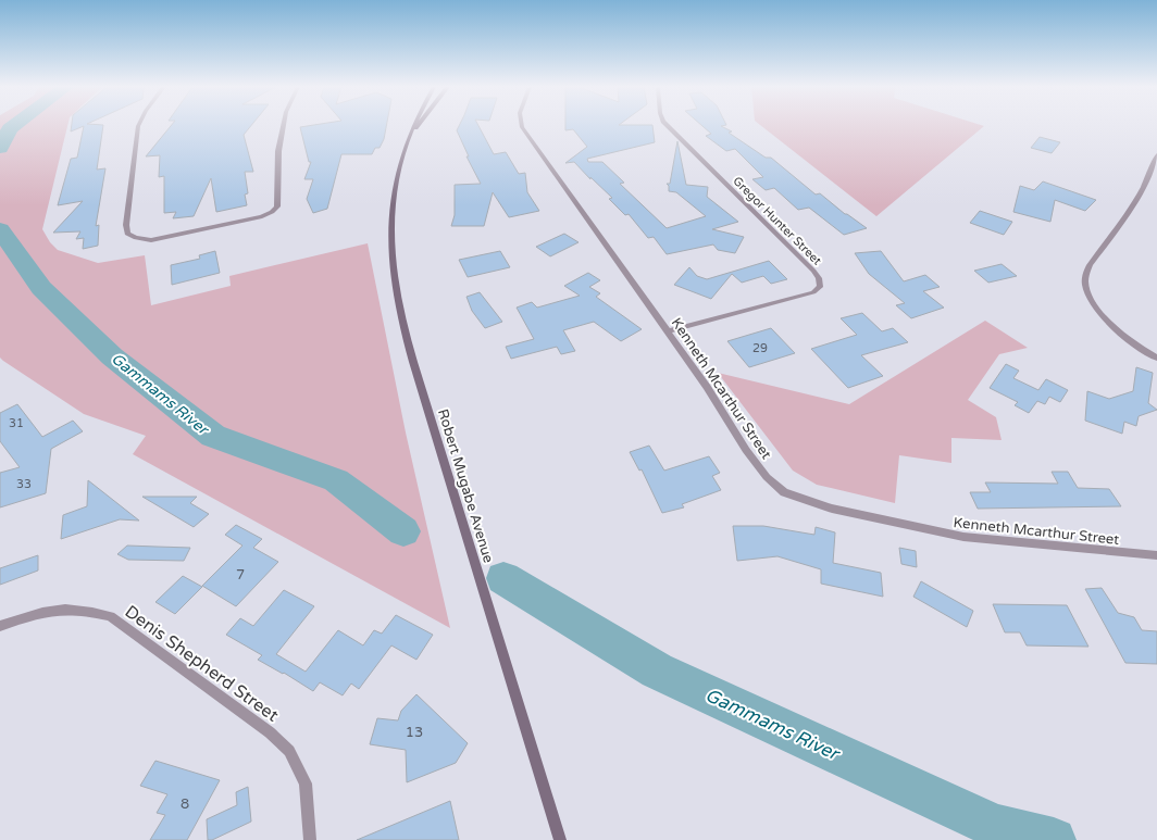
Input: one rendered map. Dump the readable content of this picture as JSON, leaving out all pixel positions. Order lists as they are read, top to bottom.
{
  "streets": {
    "main road": ["Robert Mugabe Avenue"],
    "street": ["Gregor Hunter Street", "Kenneth Mcarthur Street", "Denis Shepherd Street"]
  },
  "crossings": [
    ["Gregor Hunter Street", "Kenneth Mcarthur Street"]
  ],
  "water": ["Gammams River"],
  "house_numbers": [
    "29",
    "31",
    "33",
    "7",
    "13",
    "8"
  ]
}
